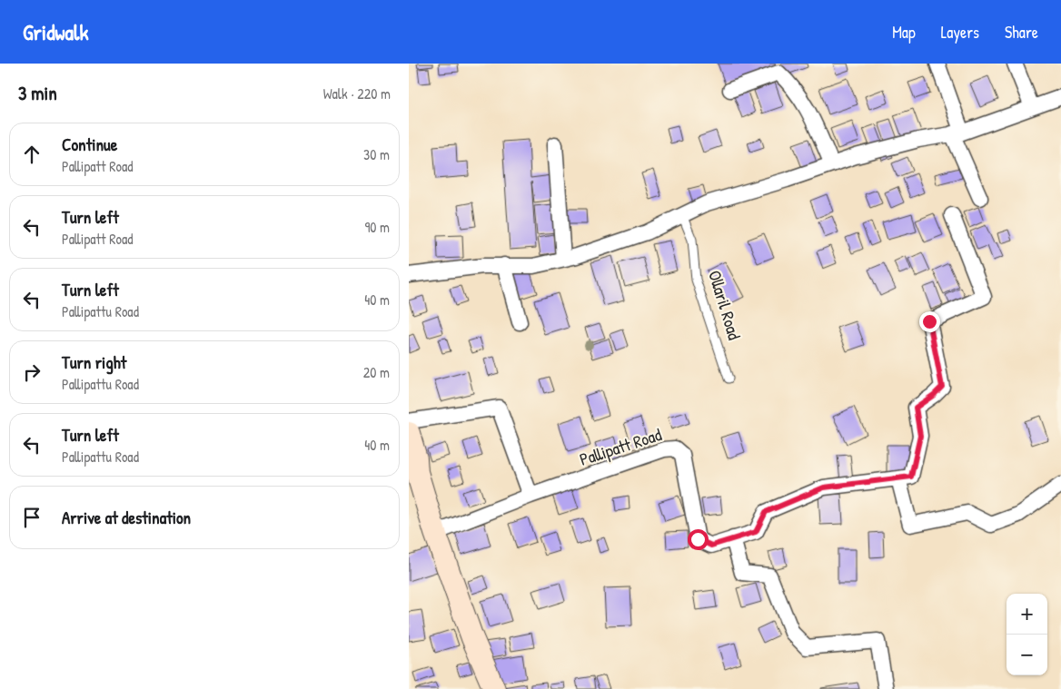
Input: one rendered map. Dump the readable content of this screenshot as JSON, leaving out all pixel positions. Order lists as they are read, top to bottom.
{
  "streets": {
    "street": ["Pallipatt Road"],
    "lane": ["Ollaril Road"]
  },
  "page": {
    "header": "Gridwalk",
    "nav": ["Map", "Layers", "Share"],
    "heading": ["3 min", "Walk · 220 m"],
    "list": [
      ["Continue", "Pallipatt Road", "30 m"],
      ["Turn left", "Pallipatt Road", "90 m"],
      ["Turn left", "Pallipattu Road", "40 m"],
      ["Turn right", "Pallipattu Road", "20 m"],
      ["Turn left", "Pallipattu Road", "40 m"],
      "Arrive at destination"
    ],
    "map_buttons": ["+", "−"]
  }
}
